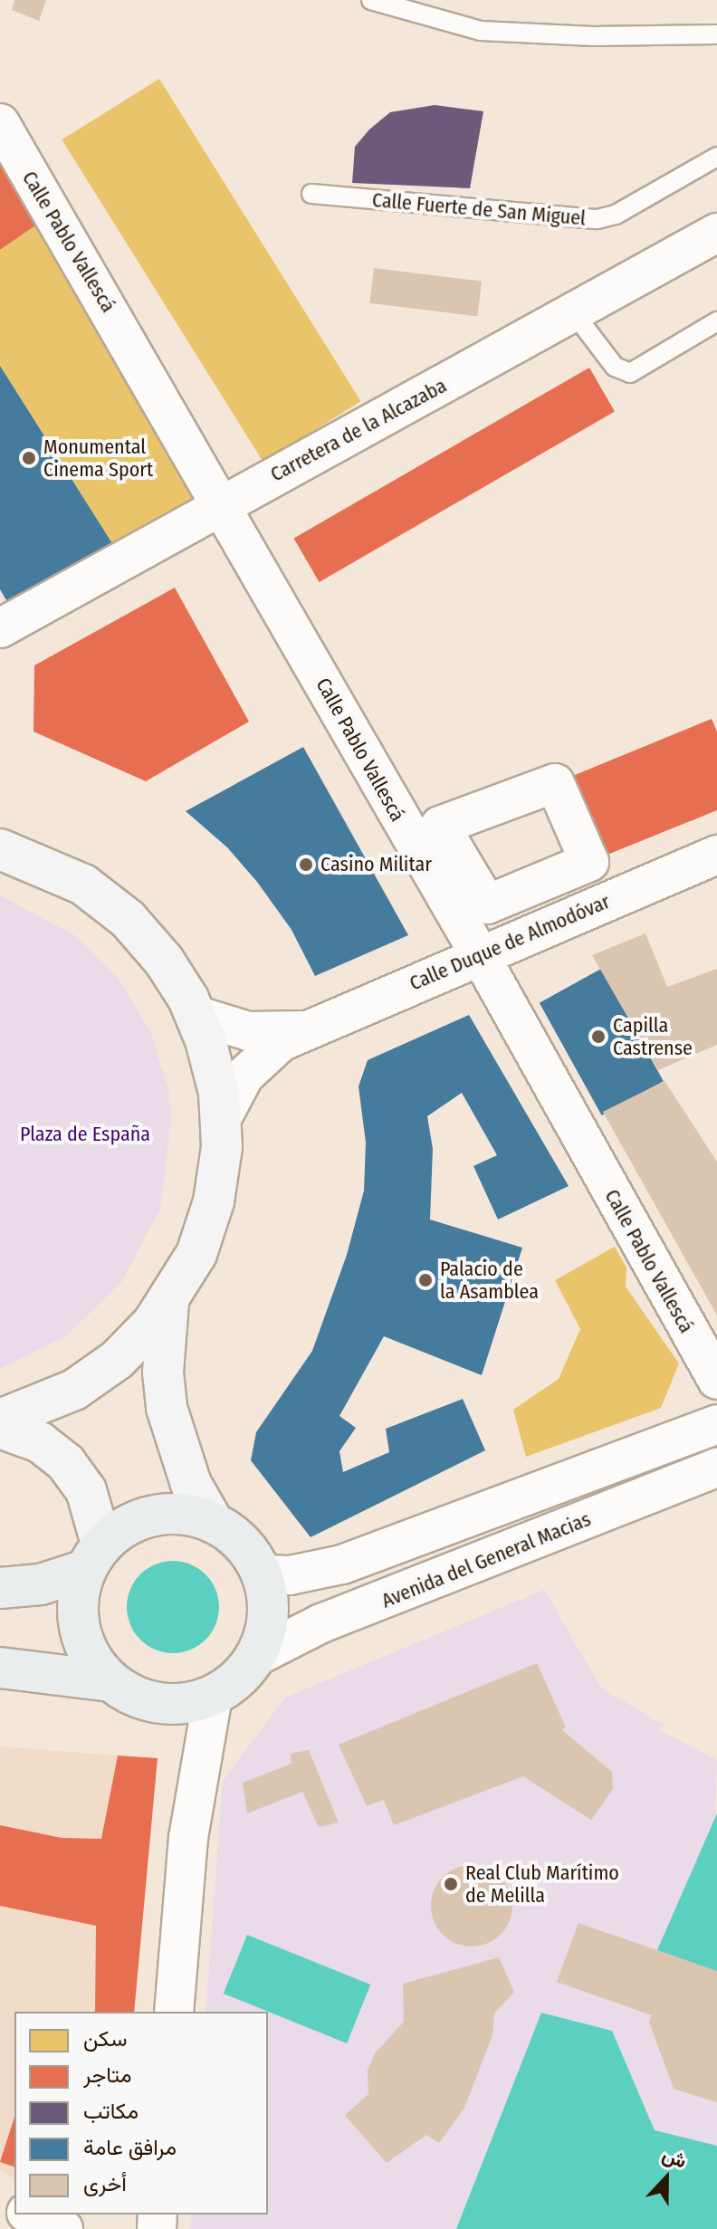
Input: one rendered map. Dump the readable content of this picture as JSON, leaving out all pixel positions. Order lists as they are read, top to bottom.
{
  "streets": {
    "street": [
      "Calle Pablo Vallescá",
      "Carretera de la Alcazaba",
      "Calle Duque de Almodóvar",
      "Avenida del General Macias"
    ],
    "lane": ["Calle Fuerte de San Miguel"]
  },
  "crossings": [
    ["Calle Pablo Vallescá", "Carretera de la Alcazaba"],
    ["Calle Pablo Vallescá", "Calle Duque de Almodóvar"]
  ],
  "parks": ["Plaza de España"],
  "places": [
    "Monumental Cinema Sport",
    "Casino Militar",
    "Capilla Castrense",
    "Palacio de la Asamblea",
    "Real Club Marítimo de Melilla"
  ],
  "legend": [
    "سكن",
    "متاجر",
    "مكاتب",
    "مرافق عامة",
    "أخرى"
  ],
  "north": "top"
}
